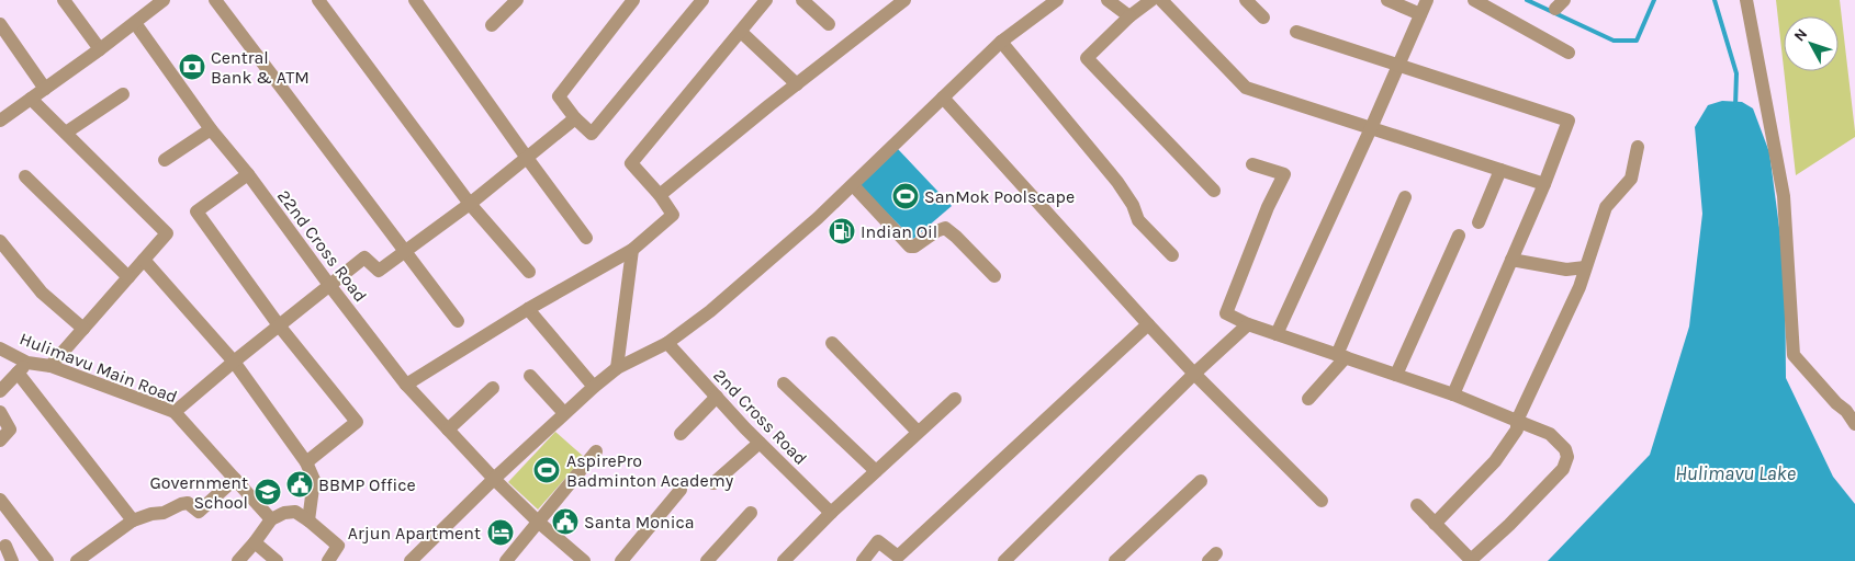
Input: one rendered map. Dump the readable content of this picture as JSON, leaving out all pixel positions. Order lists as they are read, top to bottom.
{
  "streets": {
    "street": ["22nd Cross Road", "Hulimavu Main Road", "2nd Cross Road"]
  },
  "water": ["Hulimavu Lake"],
  "places": {
    "bank": ["Central Bank & ATM"],
    "sports": ["SanMok Poolscape", "AspirePro Badminton Academy"],
    "fuel station": ["Indian Oil"],
    "public building": ["BBMP Office", "Santa Monica"],
    "school or university": ["Government School"],
    "hotel": ["Arjun Apartment"]
  },
  "north": "top left"
}
